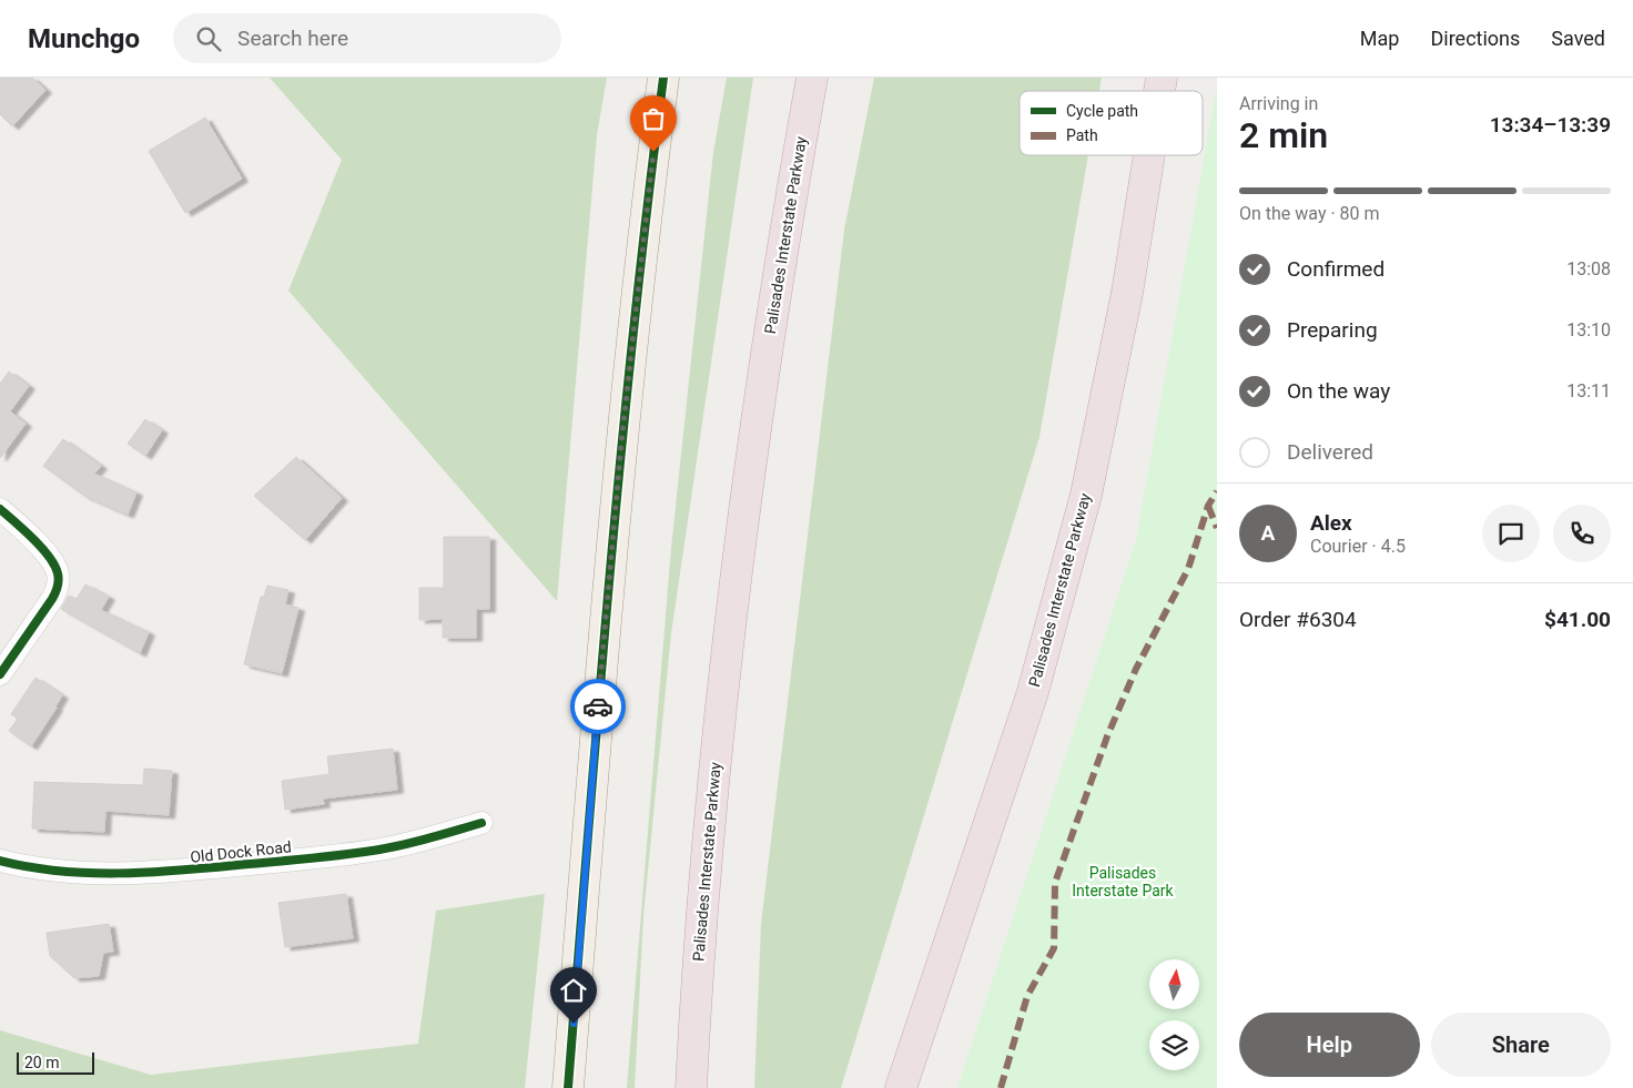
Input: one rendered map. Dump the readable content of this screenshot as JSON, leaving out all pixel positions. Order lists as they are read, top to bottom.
{
  "streets": {
    "highway": ["Palisades Interstate Parkway"],
    "street": ["Old Dock Road"]
  },
  "parks": ["Palisades Interstate Park"],
  "legend": ["Cycle path", "Path"],
  "scale_bar": "20 m",
  "north": "top",
  "page": {
    "header": "Munchgo",
    "search": "Search here",
    "nav": ["Map", "Directions", "Saved"],
    "heading": ["2 min", "Arriving in", "13:34–13:39"],
    "panel": [
      "Alex",
      "Courier · 4.5",
      "Order #6304",
      "$41.00"
    ],
    "bar": "On the way · 80 m",
    "list": [
      ["Confirmed", "13:08"],
      ["Preparing", "13:10"],
      ["On the way", "13:11"],
      "Delivered"
    ],
    "round": "A",
    "buttons": ["Help", "Share"],
    "scale": "20 m"
  }
}
